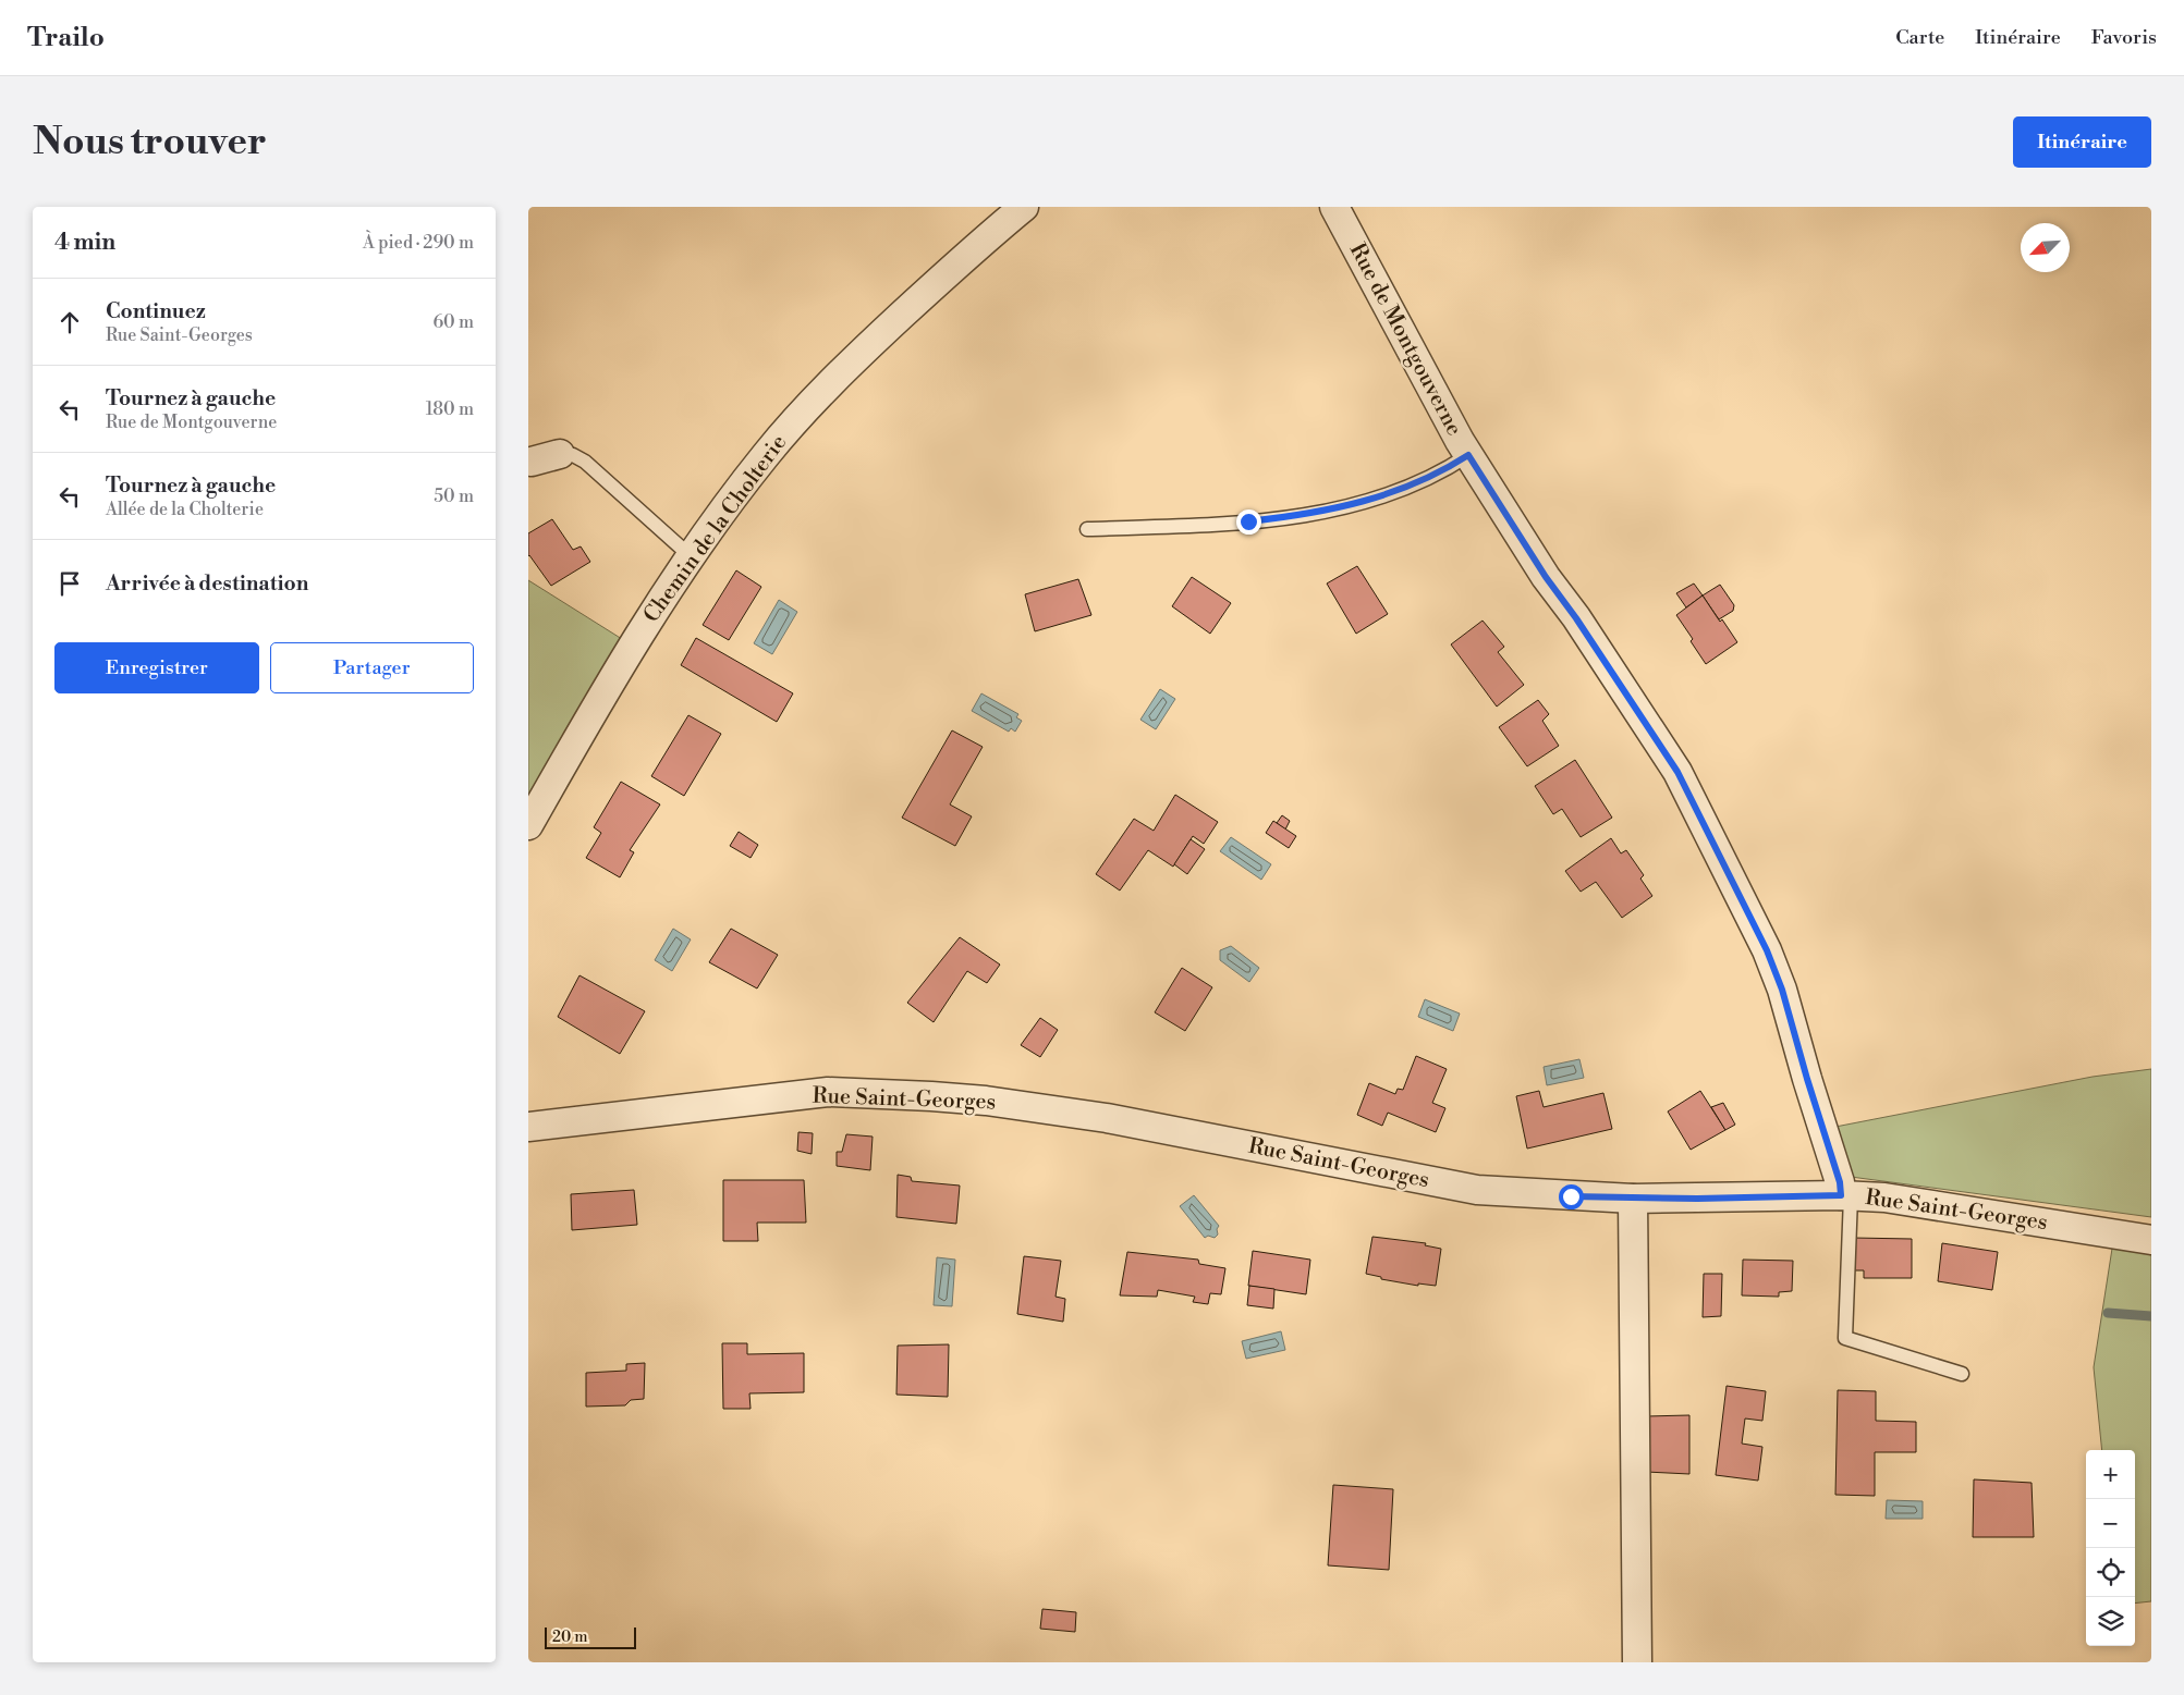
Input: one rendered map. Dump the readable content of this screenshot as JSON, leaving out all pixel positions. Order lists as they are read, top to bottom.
{
  "streets": {
    "street": ["Rue de Montgouverne", "Chemin de la Cholterie", "Rue Saint-Georges"]
  },
  "crossings": [
    ["Rue de Montgouverne", "Rue Saint-Georges"]
  ],
  "scale_bar": "20 m",
  "north": "bottom left",
  "page": {
    "header": "Trailo",
    "nav": ["Carte", "Itinéraire", "Favoris"],
    "buttons": [
      "Itinéraire",
      ["Enregistrer", "Partager"]
    ],
    "title": "Nous trouver",
    "heading": ["4 min", "À pied · 290 m"],
    "list": [
      ["Continuez", "Rue Saint-Georges", "60 m"],
      ["Tournez à gauche", "Rue de Montgouverne", "180 m"],
      ["Tournez à gauche", "Allée de la Cholterie", "50 m"],
      "Arrivée à destination"
    ],
    "map_buttons": ["+", "−"],
    "scale": "20 m"
  }
}
